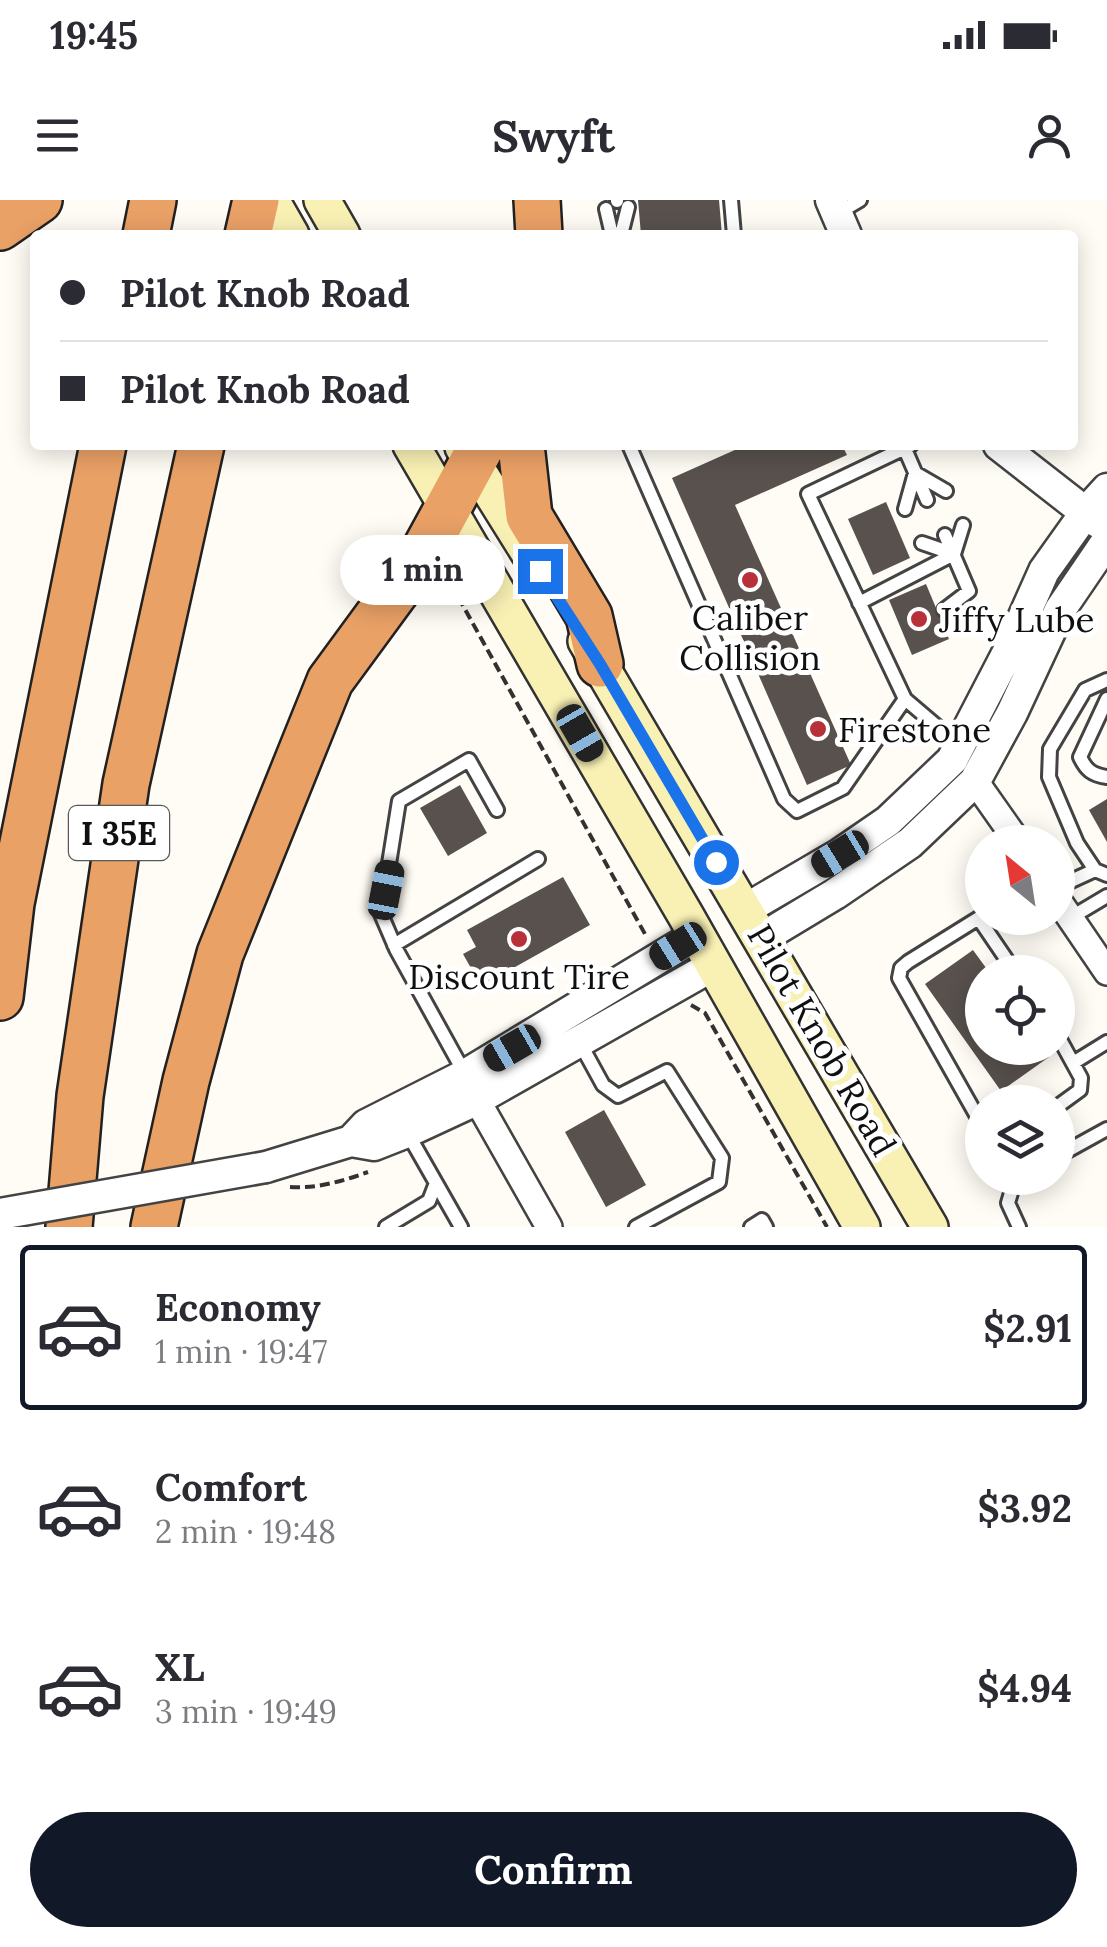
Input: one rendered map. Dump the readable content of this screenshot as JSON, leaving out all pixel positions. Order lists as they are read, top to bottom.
{
  "streets": {
    "highway": ["I 35E"],
    "main road": ["Pilot Knob Road"]
  },
  "places": [
    "Caliber Collision",
    "Jiffy Lube",
    "Firestone",
    "Discount Tire"
  ],
  "north": "top left",
  "page": {
    "status": "19:45",
    "header": "Swyft",
    "banner": ["Pilot Knob Road", "Pilot Knob Road"],
    "bubble": "1 min",
    "list": [
      {
        "name": "Economy",
        "note": "1 min · 19:47",
        "value": "$2.91"
      },
      {
        "name": "Comfort",
        "note": "2 min · 19:48",
        "value": "$3.92"
      },
      {
        "name": "XL",
        "note": "3 min · 19:49",
        "value": "$4.94"
      }
    ],
    "buttons": "Confirm"
  }
}
